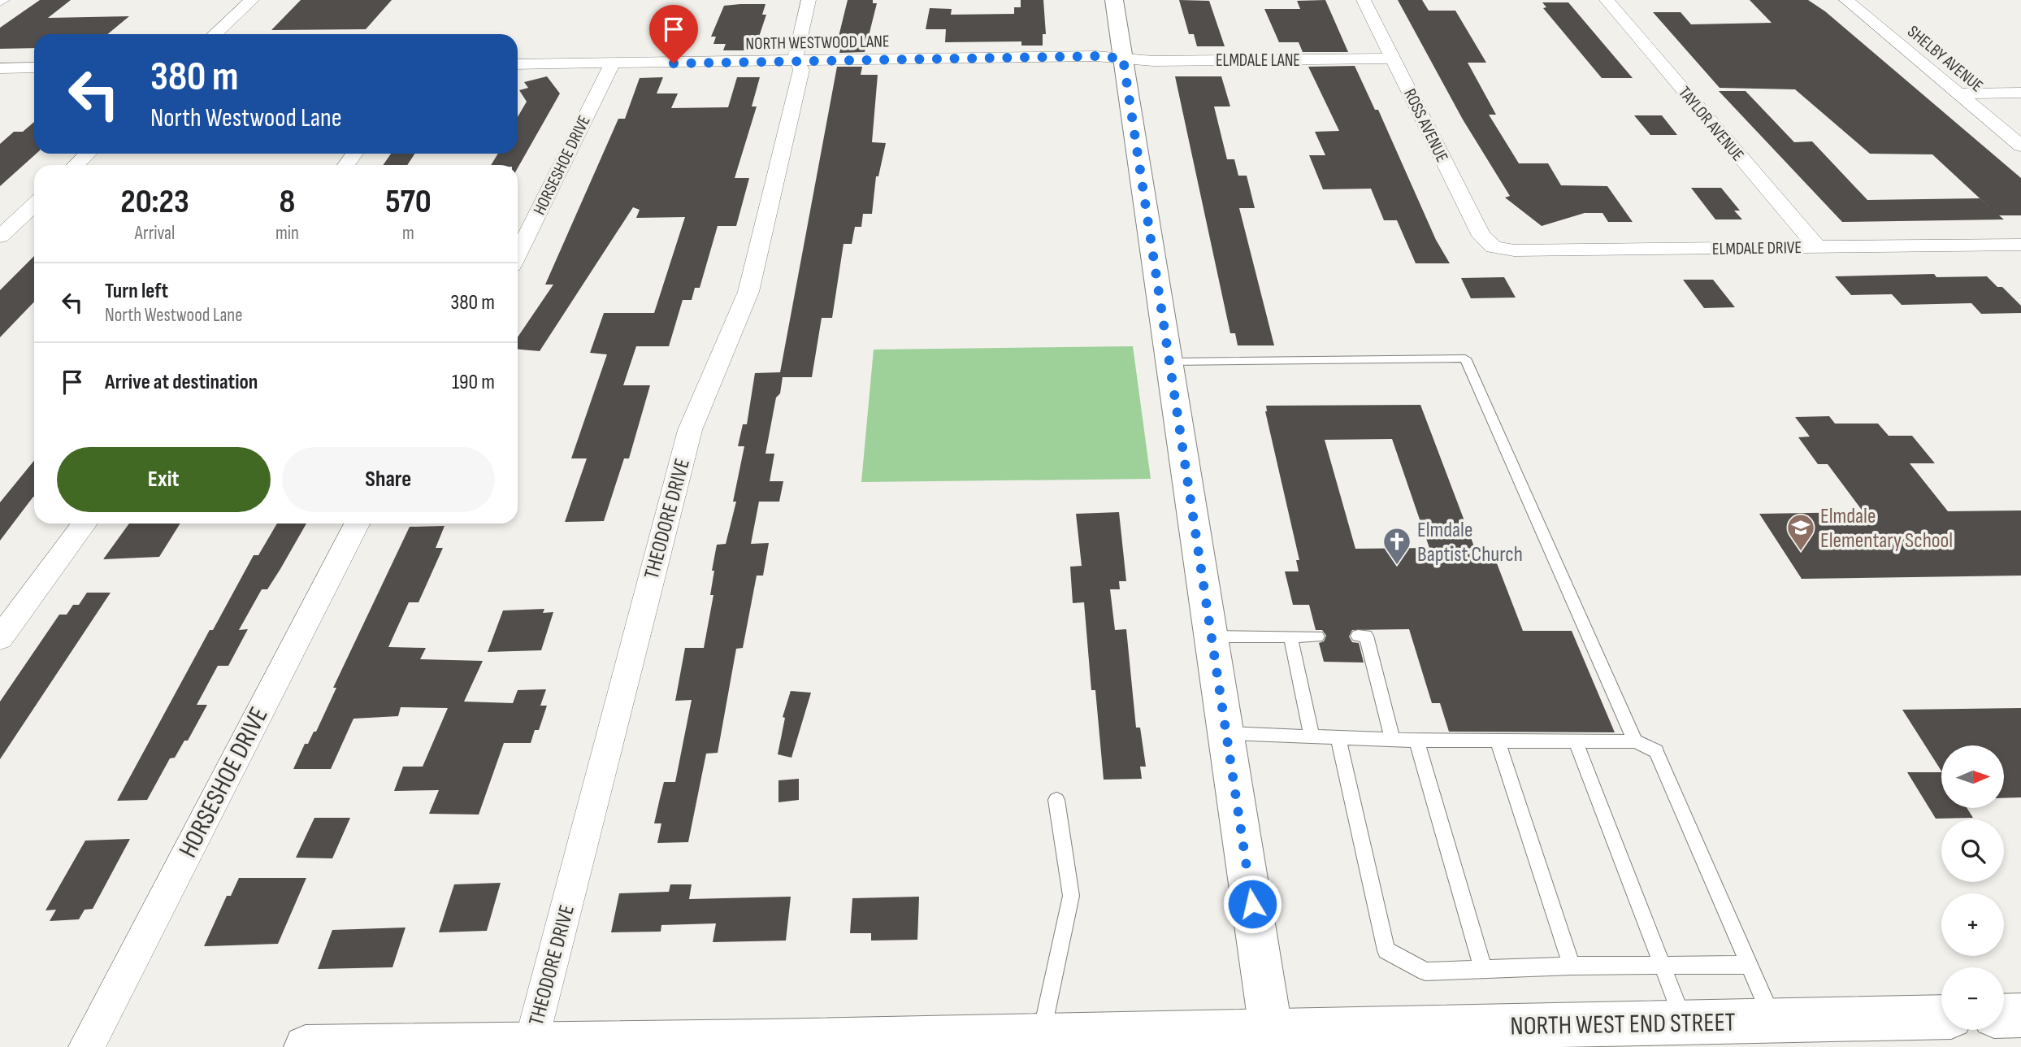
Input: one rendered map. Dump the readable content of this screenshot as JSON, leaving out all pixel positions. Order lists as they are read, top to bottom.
{
  "streets": {
    "main road": ["NORTH WEST END STREET"],
    "street": [
      "NORTH WESTWOOD LANE",
      "SHELBY AVENUE",
      "ELMDALE LANE",
      "TAYLOR AVENUE",
      "ROSS AVENUE",
      "HORSESHOE DRIVE",
      "ELMDALE DRIVE",
      "THEODORE DRIVE"
    ]
  },
  "crossings": [
    ["NORTH WESTWOOD LANE", "ELMDALE LANE"],
    ["NORTH WESTWOOD LANE", "HORSESHOE DRIVE"],
    ["NORTH WESTWOOD LANE", "THEODORE DRIVE"],
    ["ELMDALE LANE", "ROSS AVENUE"],
    ["TAYLOR AVENUE", "ELMDALE DRIVE"],
    ["ROSS AVENUE", "ELMDALE DRIVE"],
    ["THEODORE DRIVE", "NORTH WEST END STREET"]
  ],
  "places": {
    "school or university": ["Elmdale Elementary School"],
    "church": ["Elmdale Baptist Church"]
  },
  "north": "right",
  "page": {
    "turn": ["380 m", "North Westwood Lane"],
    "eta": [
      "20:23",
      "Arrival",
      "8",
      "min",
      "570",
      "m"
    ],
    "list": [
      {
        "name": "Turn left",
        "note": "North Westwood Lane",
        "value": "380 m"
      },
      {
        "name": "Arrive at destination",
        "value": "190 m"
      }
    ],
    "buttons": ["Exit", "Share"],
    "map_buttons": ["+", "−"]
  }
}
